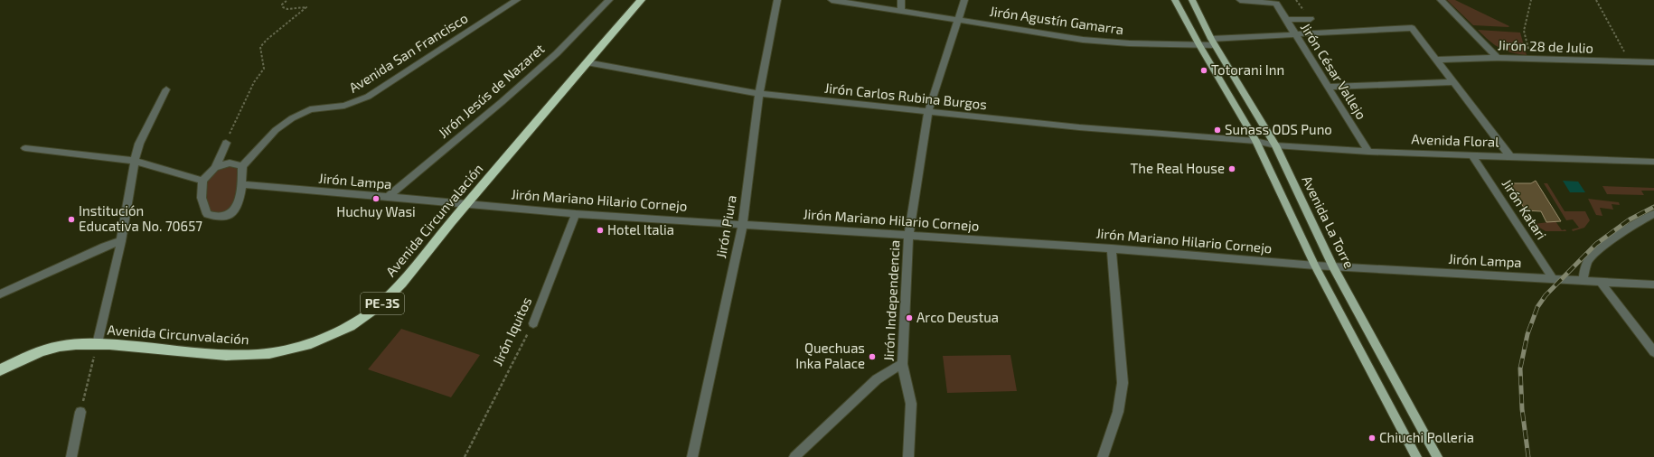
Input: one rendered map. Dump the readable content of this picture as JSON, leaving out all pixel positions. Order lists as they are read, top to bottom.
{
  "streets": {
    "highway": ["Avenida Circunvalación", "PE-3S"],
    "main road": ["Avenida La Torre"],
    "street": [
      "Jirón Agustín Gamarra",
      "Jirón 28 de Julio",
      "Avenida San Francisco",
      "Jirón César Vallejo",
      "Jirón Jesús de Nazaret",
      "Jirón Carlos Rubina Burgos",
      "Avenida Floral",
      "Jirón Lampa",
      "Jirón Mariano Hilario Cornejo",
      "Jirón Katari",
      "Jirón Piura",
      "Jirón Independencia",
      "Jirón Iquitos"
    ]
  },
  "crossings": [
    ["Jirón Agustín Gamarra", "Avenida La Torre"],
    ["Jirón Agustín Gamarra", "Jirón Independencia"],
    ["Avenida San Francisco", "Jirón Lampa"],
    ["Jirón César Vallejo", "Avenida Floral"],
    ["Jirón Jesús de Nazaret", "Jirón Lampa"],
    ["Jirón Carlos Rubina Burgos", "Avenida Floral"],
    ["Jirón Carlos Rubina Burgos", "Avenida Circunvalación"],
    ["Jirón Carlos Rubina Burgos", "Jirón Piura"],
    ["Jirón Carlos Rubina Burgos", "Jirón Independencia"],
    ["Avenida Floral", "Jirón Katari"],
    ["Avenida Floral", "Avenida La Torre"],
    ["Jirón Lampa", "Jirón Mariano Hilario Cornejo"],
    ["Jirón Lampa", "Jirón Katari"],
    ["Jirón Lampa", "Avenida Circunvalación"],
    ["Jirón Lampa", "Avenida La Torre"],
    ["Jirón Mariano Hilario Cornejo", "Avenida Circunvalación"],
    ["Jirón Mariano Hilario Cornejo", "Jirón Piura"],
    ["Jirón Mariano Hilario Cornejo", "Jirón Independencia"],
    ["Jirón Mariano Hilario Cornejo", "Jirón Iquitos"]
  ],
  "places": [
    "Totorani Inn",
    "Sunass ODS Puno",
    "The Real House",
    "Huchuy Wasi",
    "Institución Educativa No. 70657",
    "Hotel Italia",
    "Arco Deustua",
    "Quechuas Inka Palace",
    "Chiuchi Polleria"
  ]
}
